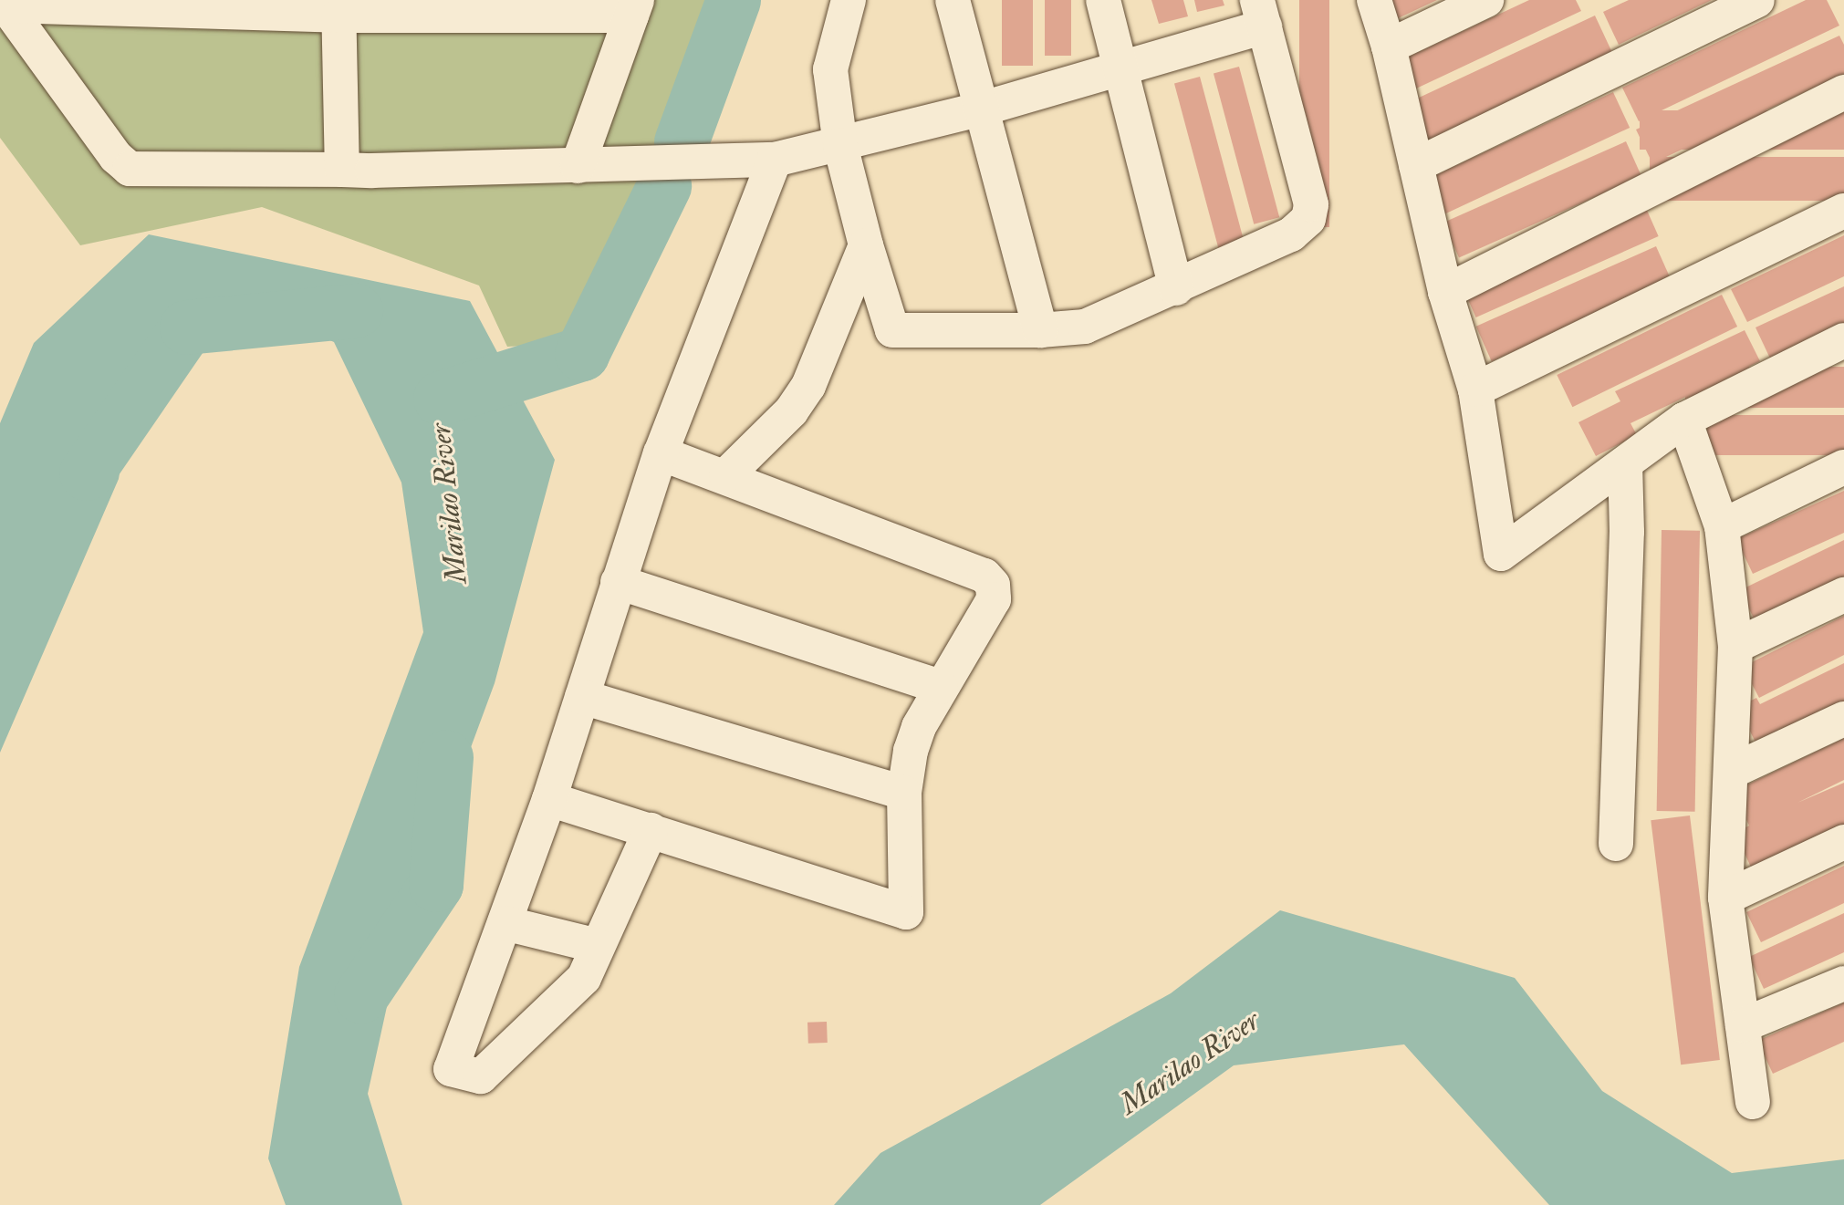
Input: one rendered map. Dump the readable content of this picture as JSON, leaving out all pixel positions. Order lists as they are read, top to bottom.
{
  "water": ["Marilao River"]
}
